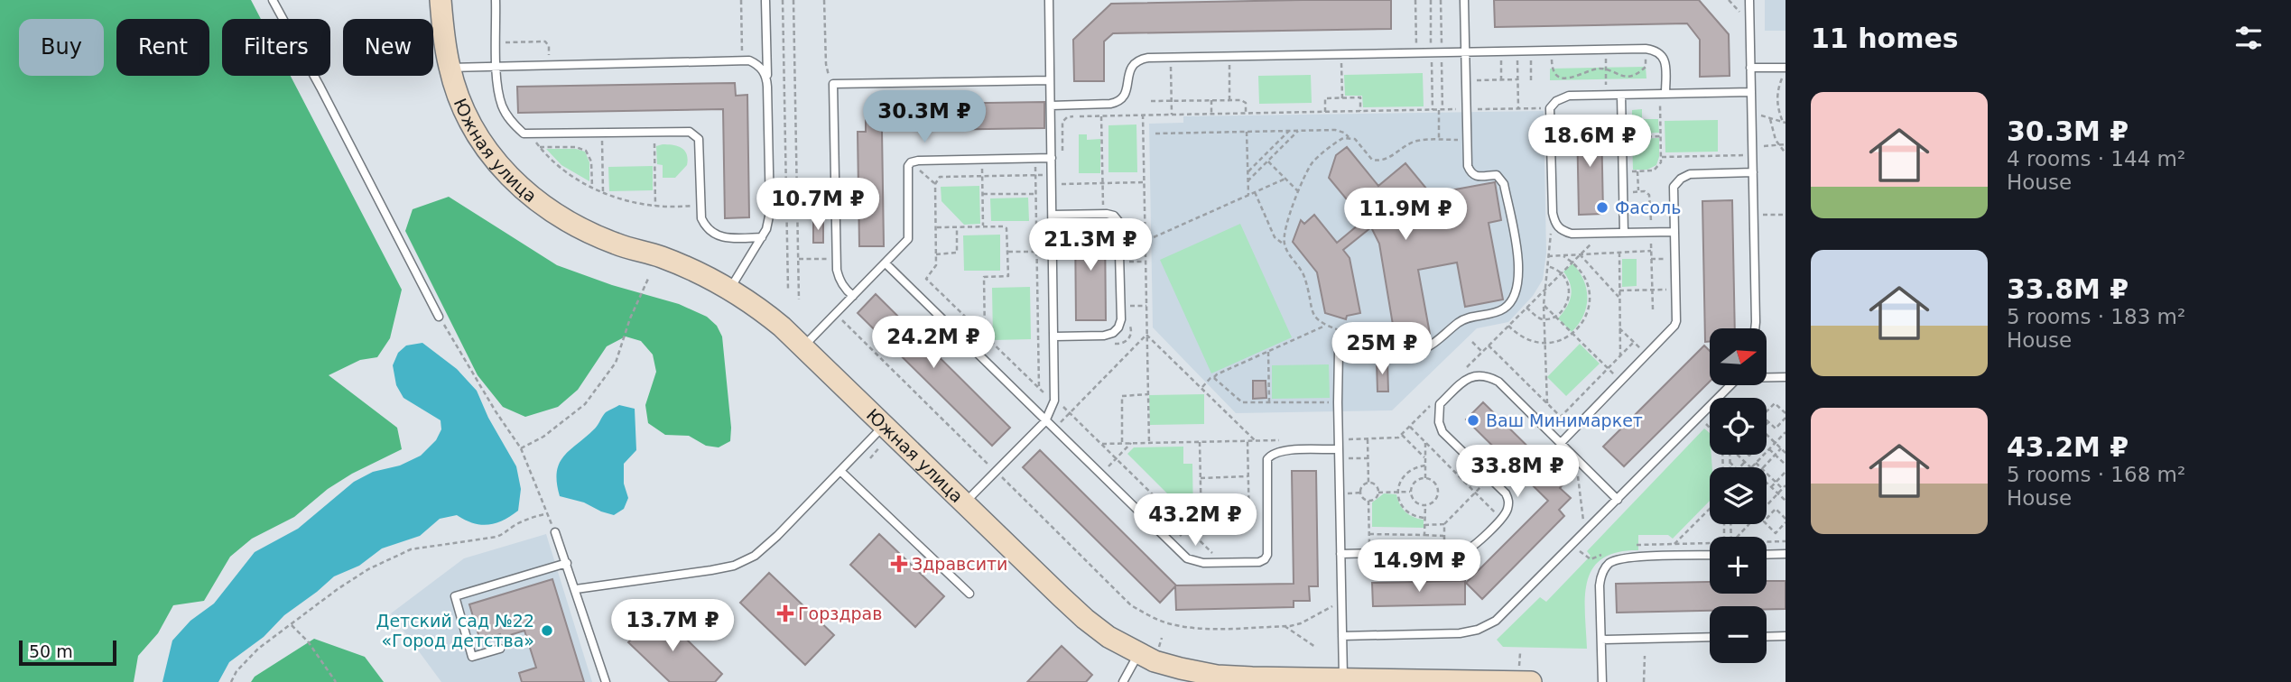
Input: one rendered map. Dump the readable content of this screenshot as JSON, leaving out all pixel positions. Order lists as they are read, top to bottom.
{
  "streets": {
    "street": ["Южная улица"]
  },
  "places": {
    "other": ["Фасоль", "Ваш Минимаркет", "Детский сад №22 «Город детства»"],
    "health": ["Здравсити", "Горздрав"]
  },
  "scale_bar": "50 m",
  "north": "right",
  "page": {
    "heading": "11 homes",
    "chip": [
      "Buy",
      "Rent",
      "Filters",
      "New"
    ],
    "list": [
      {
        "name": "30.3M ₽",
        "note": "4 rooms · 144 m² · House"
      },
      {
        "name": "33.8M ₽",
        "note": "5 rooms · 183 m² · House"
      },
      {
        "name": "43.2M ₽",
        "note": "5 rooms · 168 m² · House"
      }
    ],
    "price": [
      "30.3M ₽",
      "18.6M ₽",
      "10.7M ₽",
      "11.9M ₽",
      "21.3M ₽",
      "24.2M ₽",
      "25M ₽",
      "33.8M ₽",
      "43.2M ₽",
      "14.9M ₽",
      "13.7M ₽"
    ],
    "map_buttons": ["+", "−"],
    "scale": "50 m"
  }
}
